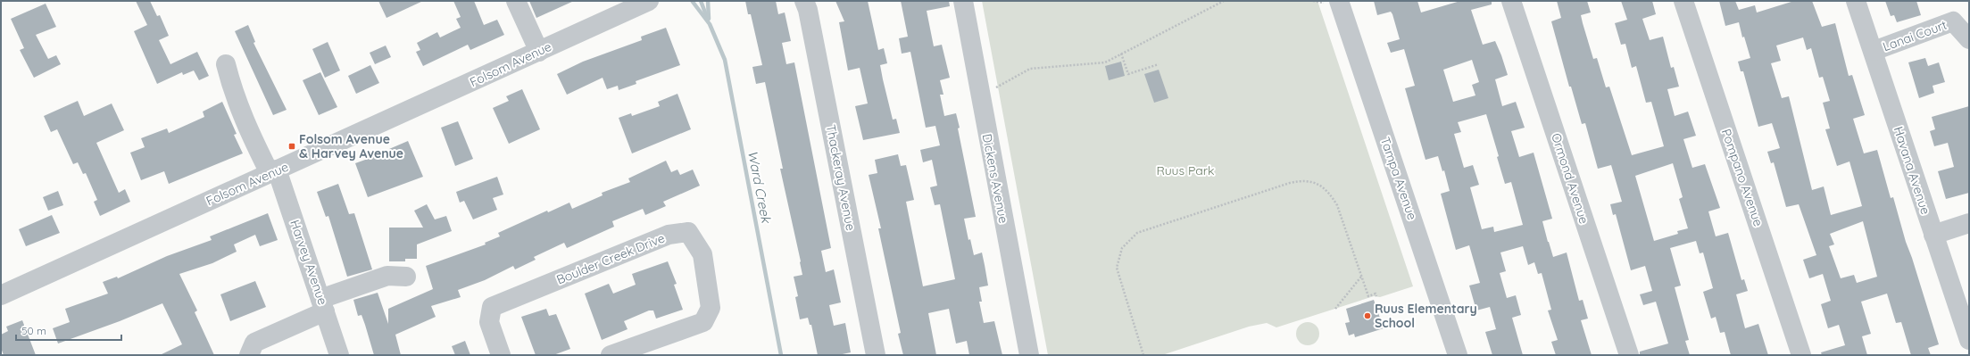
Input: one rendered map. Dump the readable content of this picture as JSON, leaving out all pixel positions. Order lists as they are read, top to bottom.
{
  "streets": {
    "street": [
      "Lanai Court",
      "Folsom Avenue",
      "Havana Avenue",
      "Thackeray Avenue",
      "Pompano Avenue",
      "Dickens Avenue",
      "Tampa Avenue",
      "Ormond Avenue",
      "Boulder Creek Drive",
      "Harvey Avenue"
    ]
  },
  "crossings": [
    ["Lanai Court", "Havana Avenue"],
    ["Folsom Avenue", "Harvey Avenue"]
  ],
  "water": ["Ward Creek"],
  "parks": ["Ruus Park"],
  "places": {
    "transit": ["Folsom Avenue & Harvey Avenue"],
    "other": ["Ruus Elementary School"]
  },
  "scale_bar": "50 m"
}
